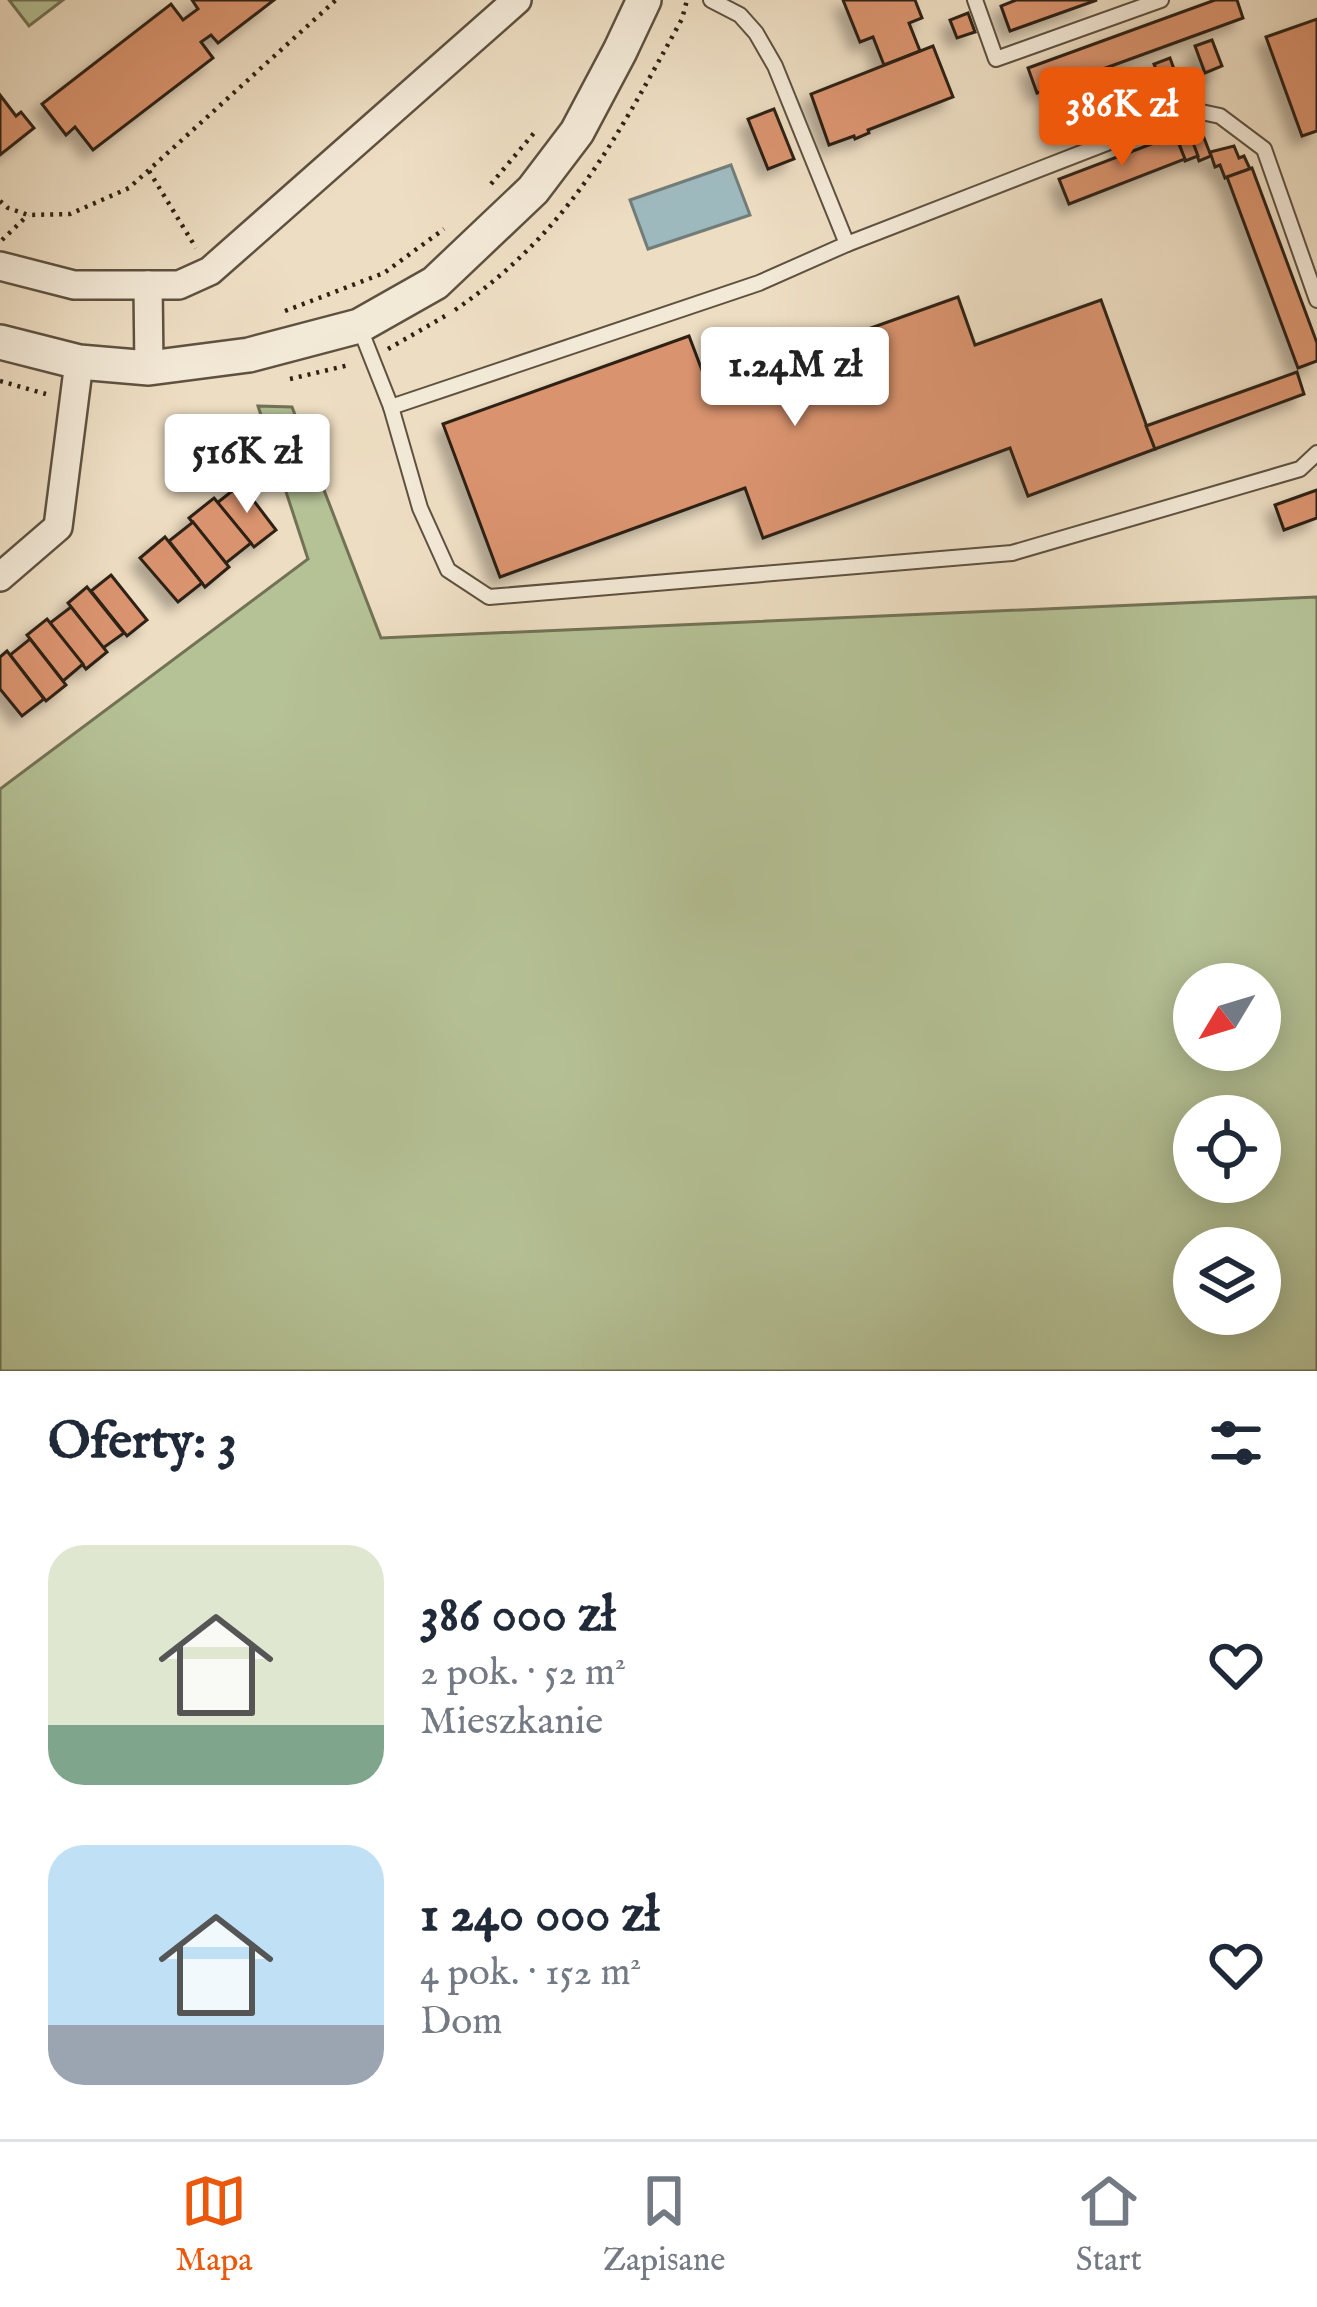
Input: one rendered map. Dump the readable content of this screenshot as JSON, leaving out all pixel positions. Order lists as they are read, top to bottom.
{
  "north": "bottom left",
  "page": {
    "price": ["386K zł", "1.24M zł", "516K zł"],
    "heading": "Oferty: 3",
    "list": [
      {
        "name": "386 000 zł",
        "note": "2 pok. · 52 m² · Mieszkanie"
      },
      {
        "name": "1 240 000 zł",
        "note": "4 pok. · 152 m² · Dom"
      }
    ],
    "tabs": ["Mapa", "Zapisane", "Start"]
  }
}
